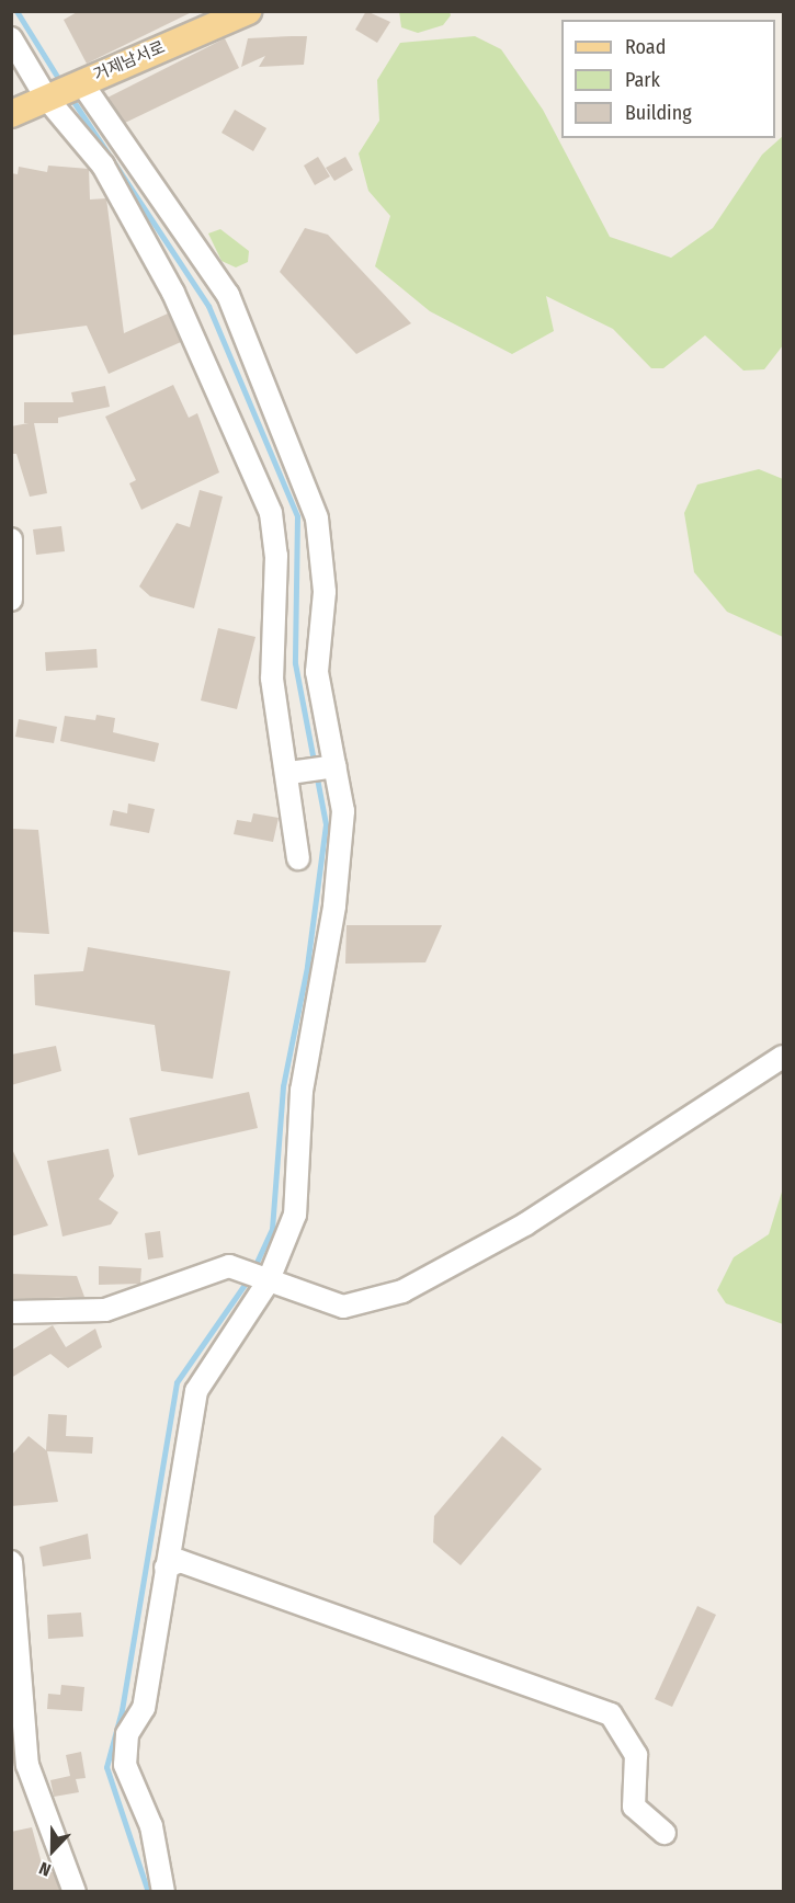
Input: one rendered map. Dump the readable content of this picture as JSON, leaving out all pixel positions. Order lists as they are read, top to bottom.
{
  "streets": {
    "main road": ["거제남서로"]
  },
  "legend": ["Road", "Park", "Building"],
  "north": "bottom"
}
